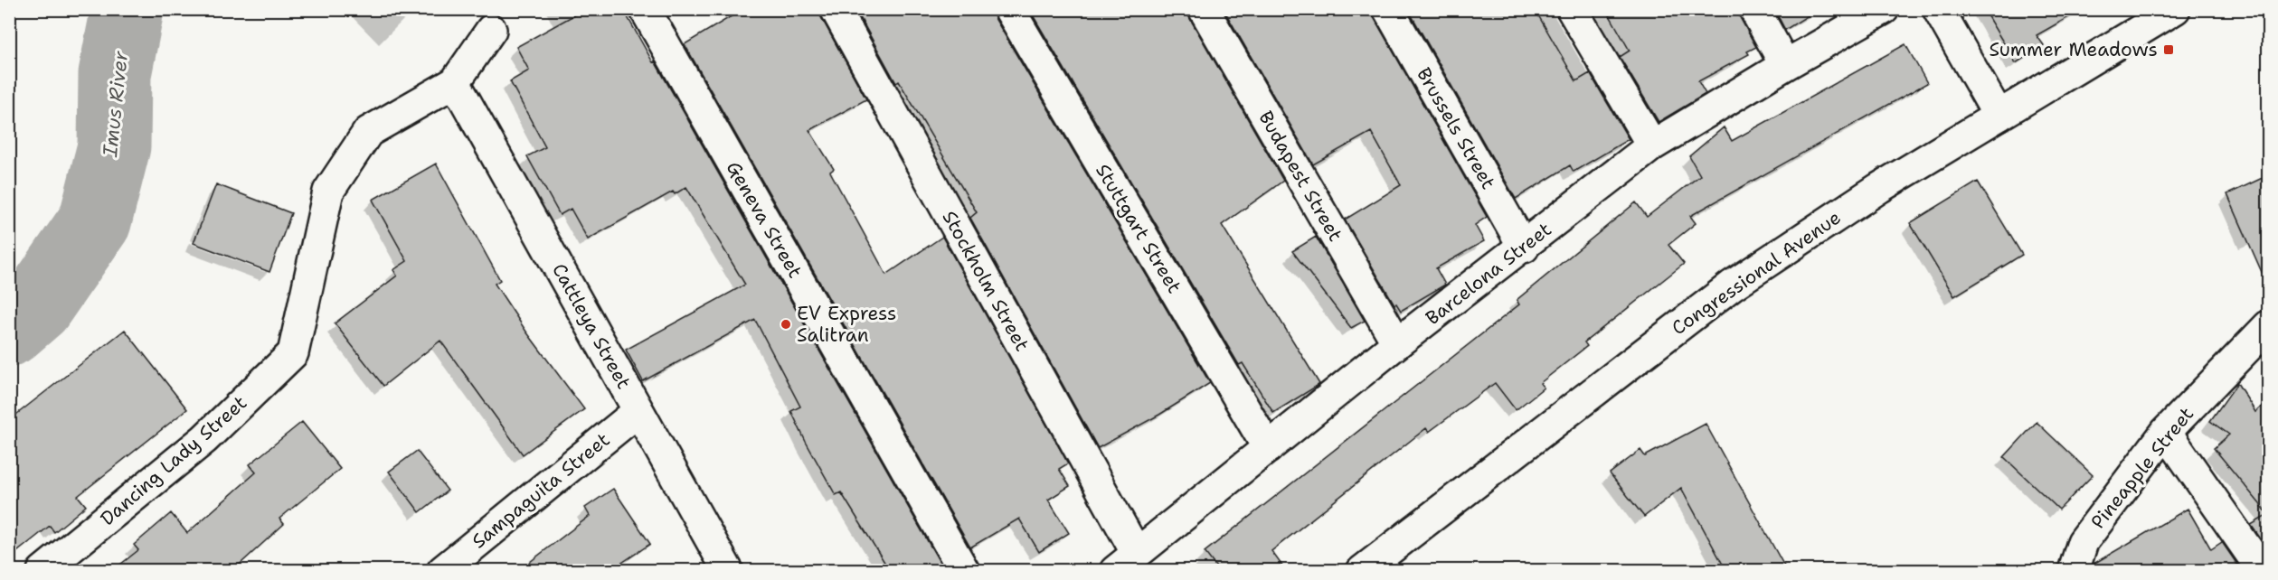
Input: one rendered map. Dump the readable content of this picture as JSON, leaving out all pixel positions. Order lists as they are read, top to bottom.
{
  "streets": {
    "street": [
      "Brussels Street",
      "Budapest Street",
      "Geneva Street",
      "Stuttgart Street",
      "Congressional Avenue",
      "Barcelona Street",
      "Stockholm Street",
      "Cattleya Street",
      "Dancing Lady Street",
      "Pineapple Street",
      "Sampaguita Street"
    ]
  },
  "crossings": [
    ["Brussels Street", "Barcelona Street"],
    ["Budapest Street", "Barcelona Street"],
    ["Stuttgart Street", "Barcelona Street"],
    ["Barcelona Street", "Stockholm Street"],
    ["Cattleya Street", "Dancing Lady Street"],
    ["Cattleya Street", "Sampaguita Street"]
  ],
  "water": ["Imus River"],
  "places": {
    "transit": ["Summer Meadows"],
    "other": ["EV Express Salitran"]
  }
}
